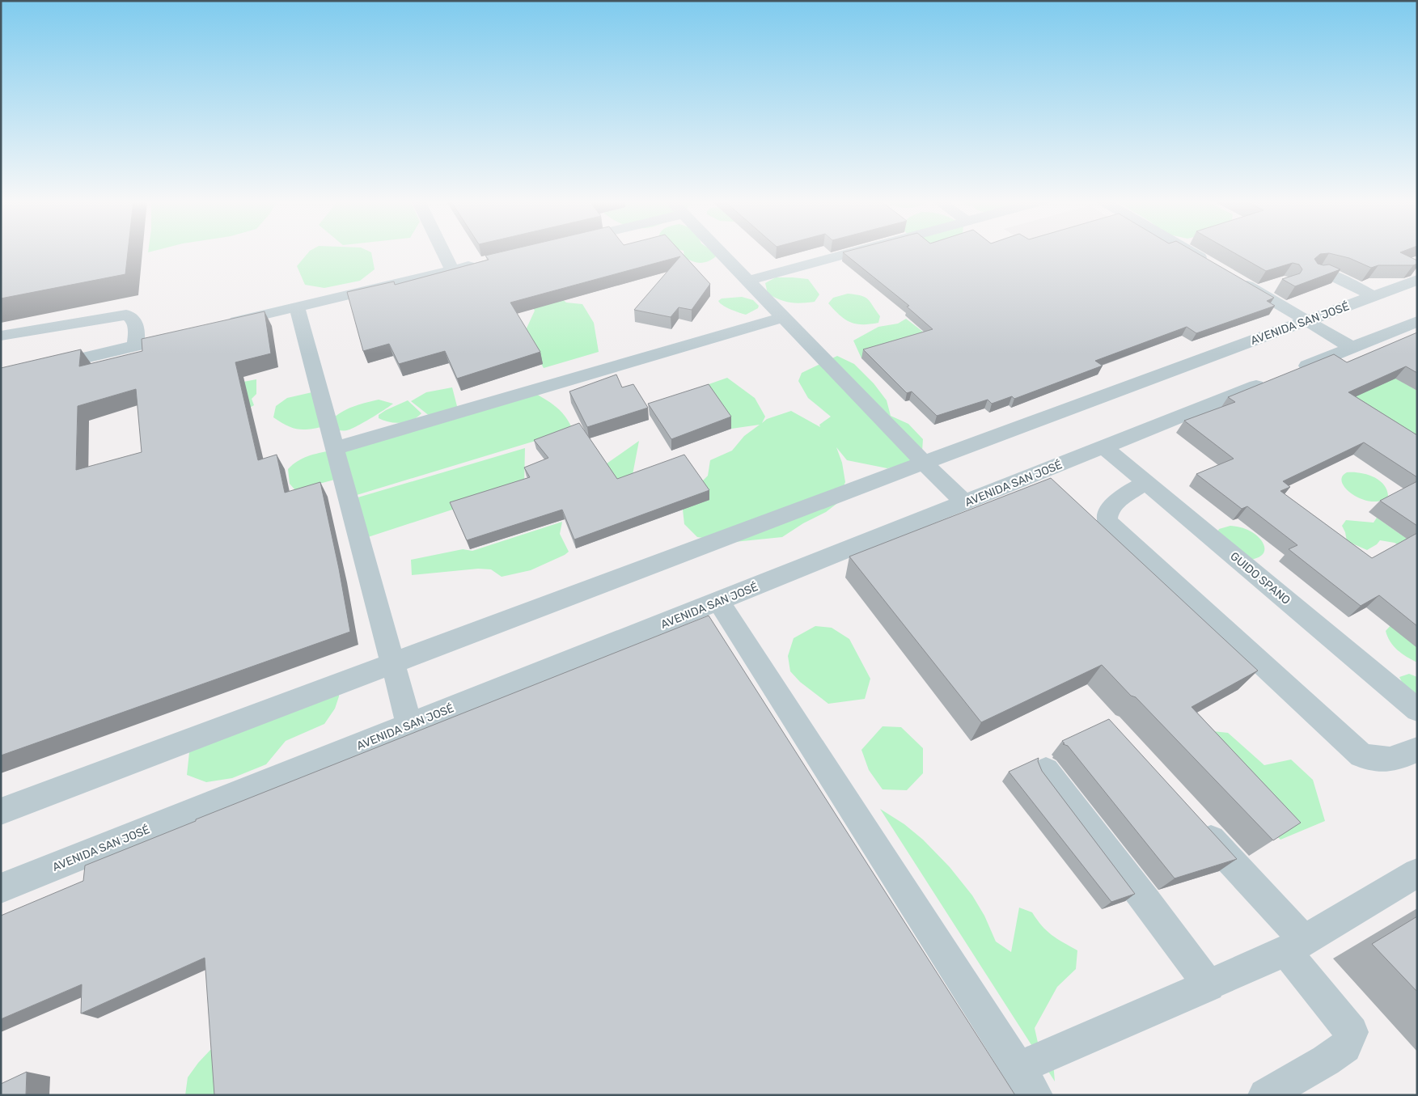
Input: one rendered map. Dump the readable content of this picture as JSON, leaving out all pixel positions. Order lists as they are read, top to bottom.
{
  "streets": {
    "street": ["AVENIDA SAN JOSÉ", "GUIDO SPANO"]
  },
  "crossings": [
    ["AVENIDA SAN JOSÉ", "GUIDO SPANO"]
  ]
}
